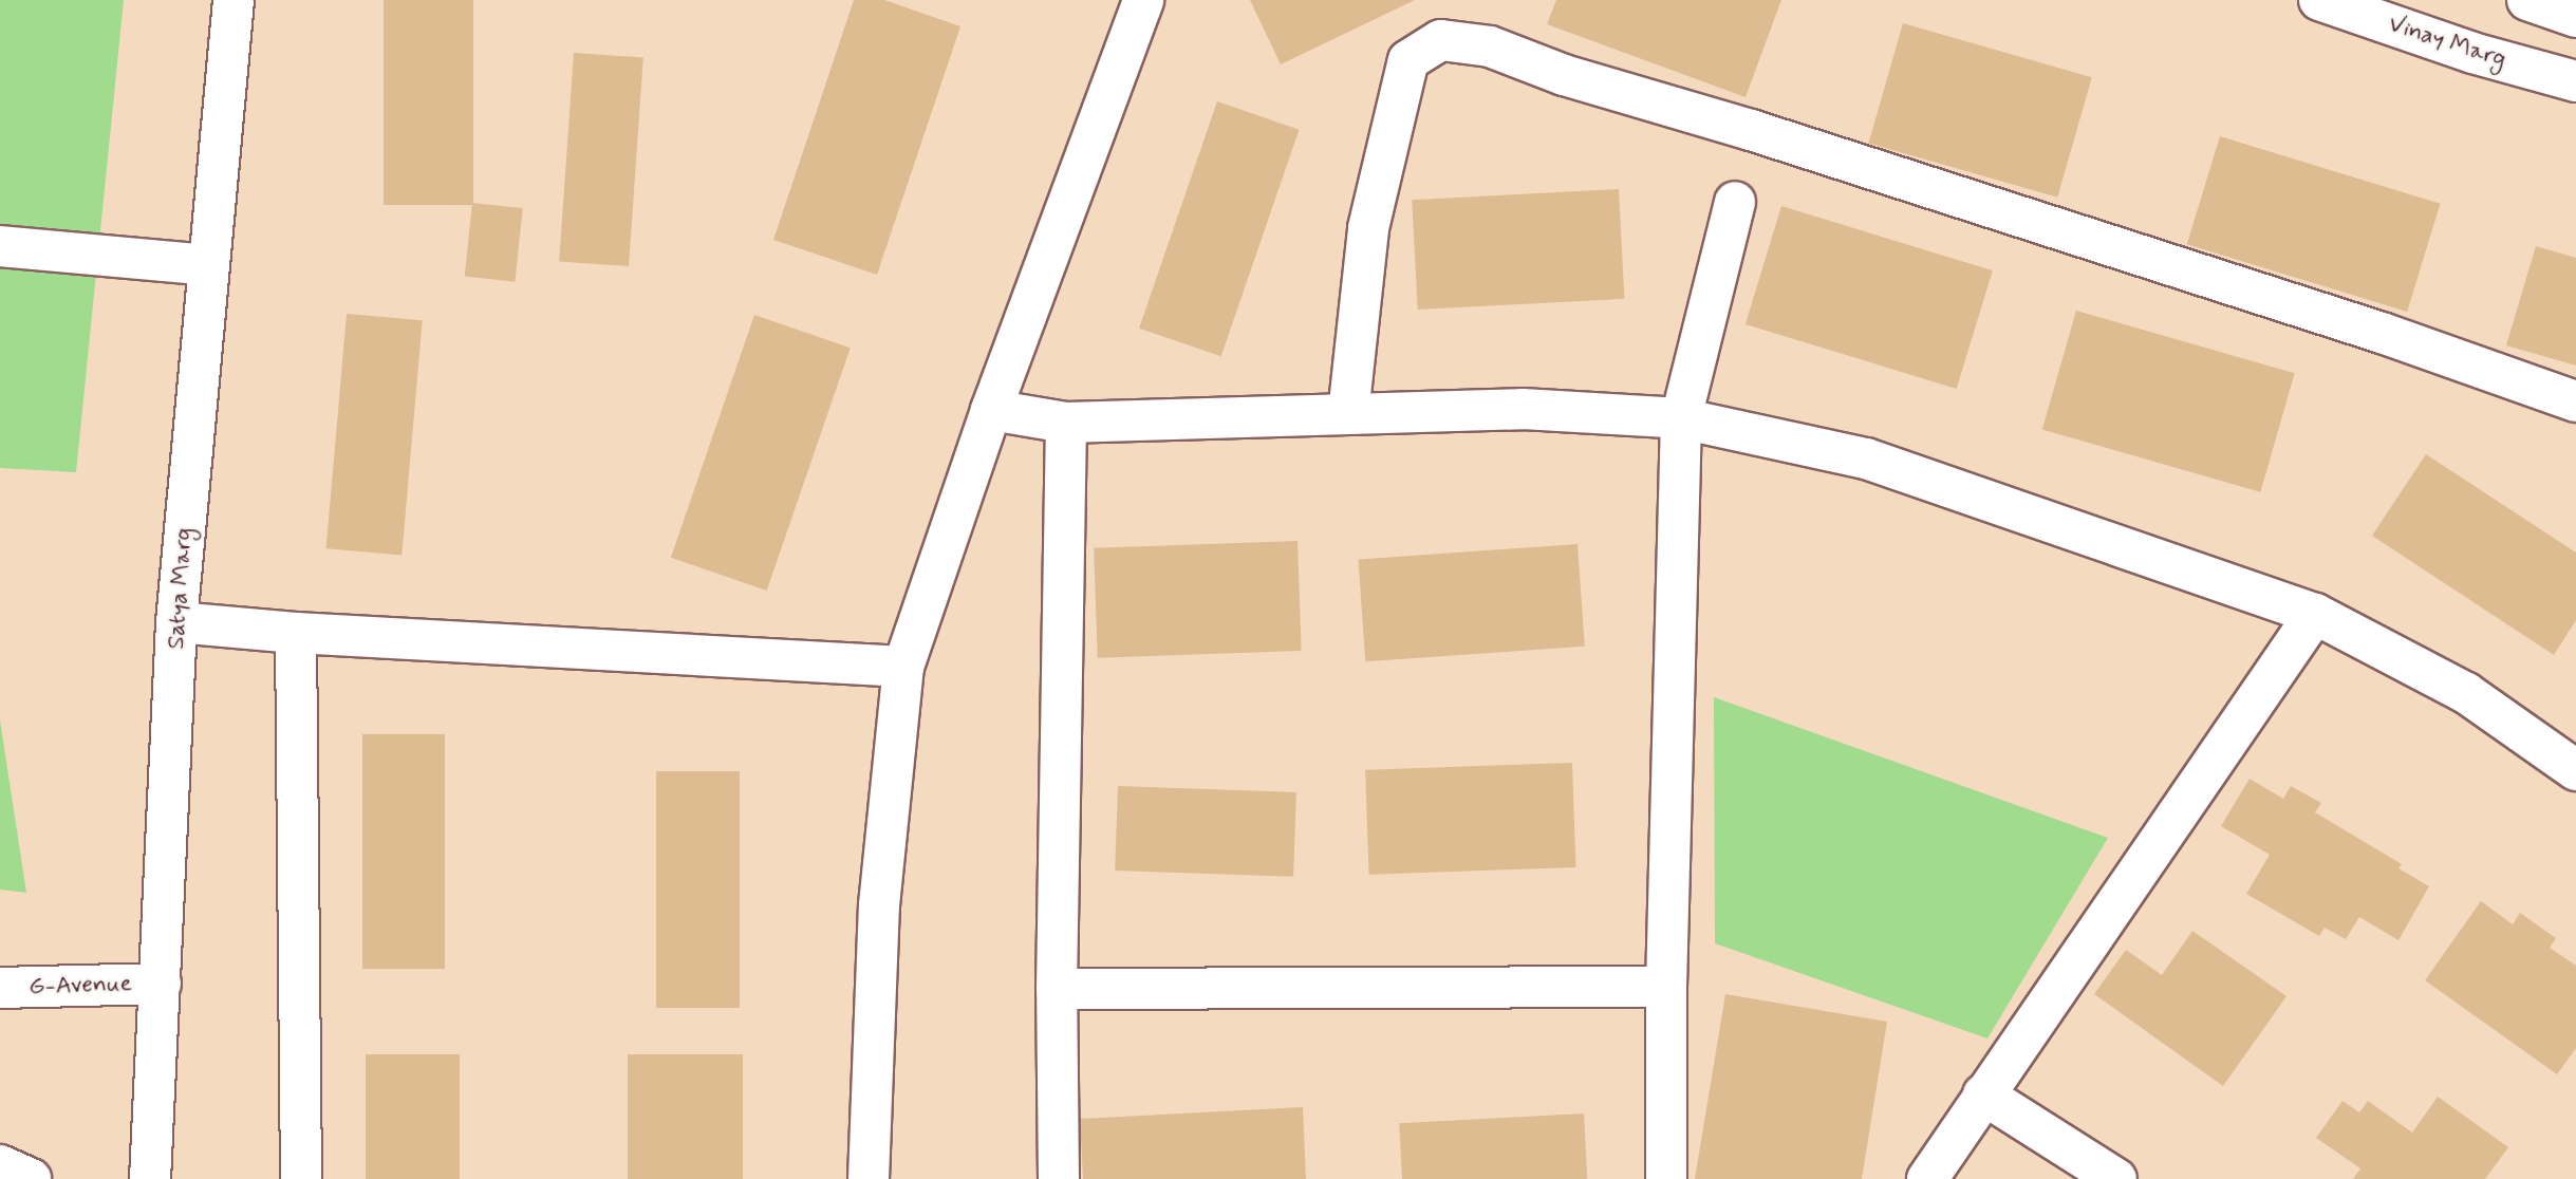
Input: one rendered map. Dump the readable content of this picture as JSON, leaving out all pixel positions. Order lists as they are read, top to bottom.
{
  "streets": {
    "street": ["Vinay Marg", "Satya Marg", "G-Avenue"]
  },
  "crossings": [
    ["Satya Marg", "G-Avenue"]
  ]
}
